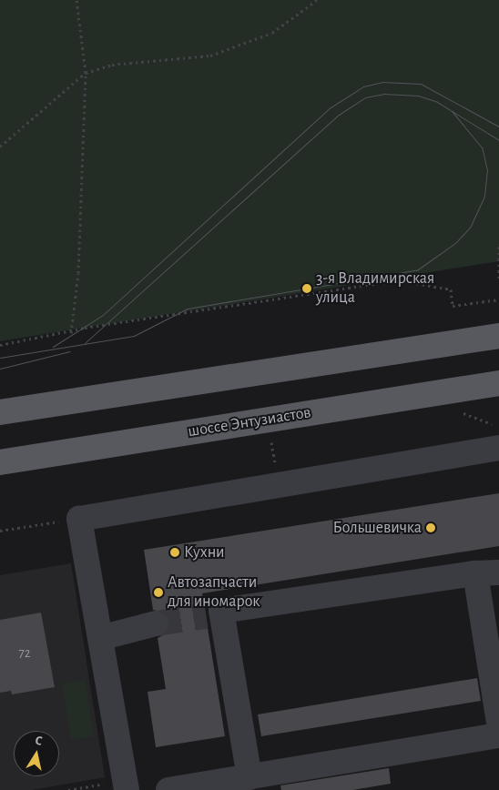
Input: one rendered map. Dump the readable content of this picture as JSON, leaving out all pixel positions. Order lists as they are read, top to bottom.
{
  "streets": {
    "main road": ["шоссе Энтузиастов"]
  },
  "places": [
    "3-я Владимирская улица",
    "Большевичка",
    "Кухни",
    "Автозапчасти для иномарок"
  ],
  "house_numbers": ["72"],
  "north": "top"
}
